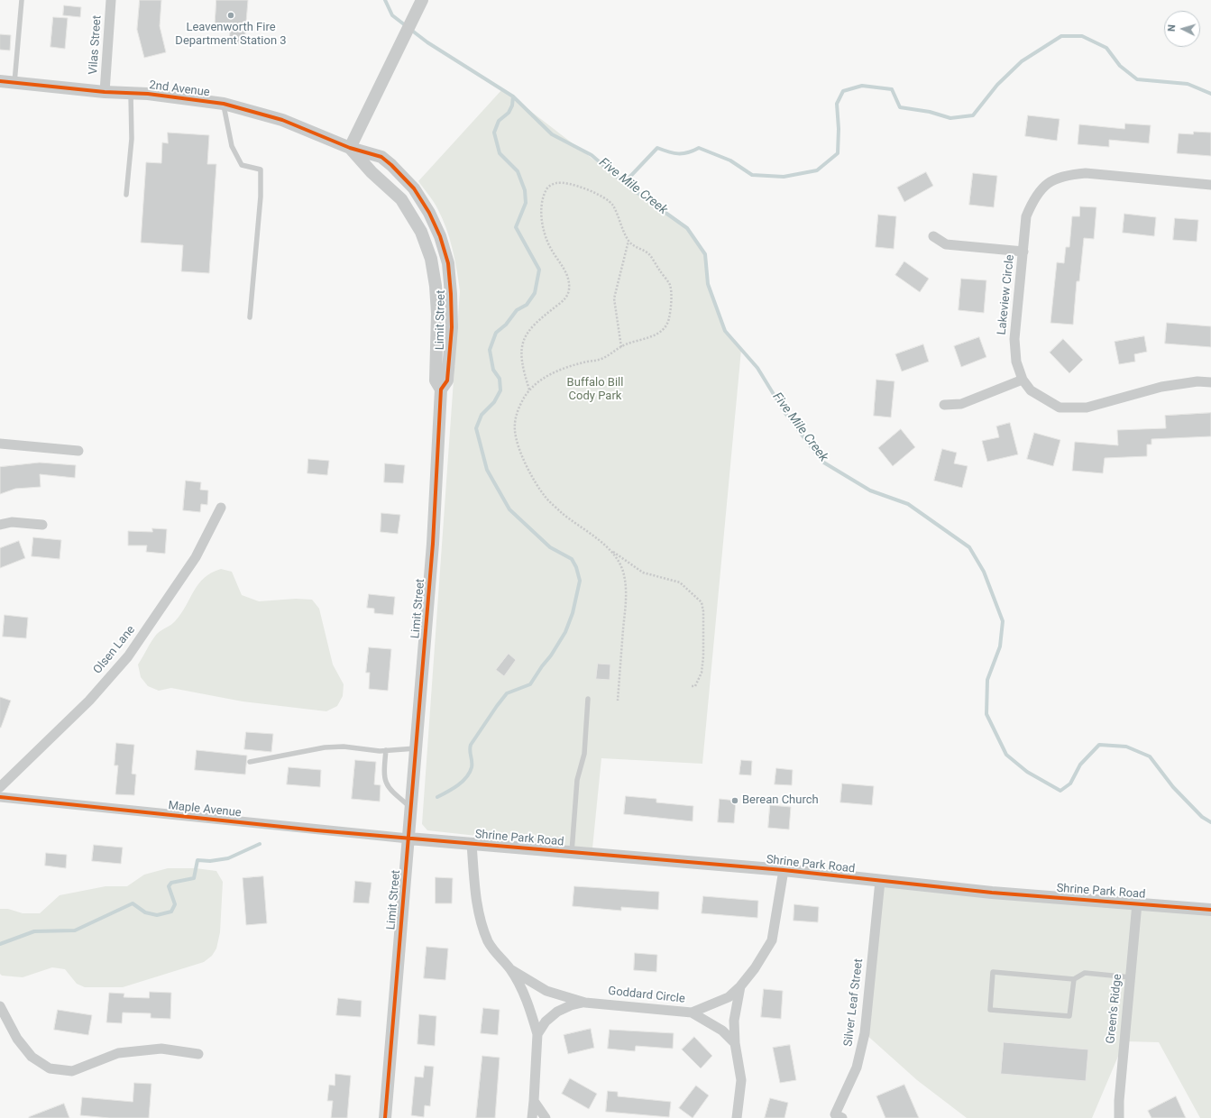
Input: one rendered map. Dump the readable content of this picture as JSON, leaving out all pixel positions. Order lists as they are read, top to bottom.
{
  "streets": {
    "street": [
      "Vilas Street",
      "2nd Avenue",
      "Lakeview Circle",
      "Limit Street",
      "Olsen Lane",
      "Maple Avenue",
      "Shrine Park Road",
      "Goddard Circle",
      "Silver Leaf Street",
      "Green's Ridge"
    ]
  },
  "crossings": [
    ["Vilas Street", "2nd Avenue"],
    ["2nd Avenue", "Limit Street"],
    ["Limit Street", "Maple Avenue"],
    ["Limit Street", "Shrine Park Road"],
    ["Maple Avenue", "Shrine Park Road"],
    ["Shrine Park Road", "Goddard Circle"],
    ["Shrine Park Road", "Silver Leaf Street"],
    ["Shrine Park Road", "Green's Ridge"]
  ],
  "water": ["Five Mile Creek"],
  "parks": ["Buffalo Bill Cody Park"],
  "places": ["Leavenworth Fire Department Station 3", "Berean Church"],
  "north": "left"
}
